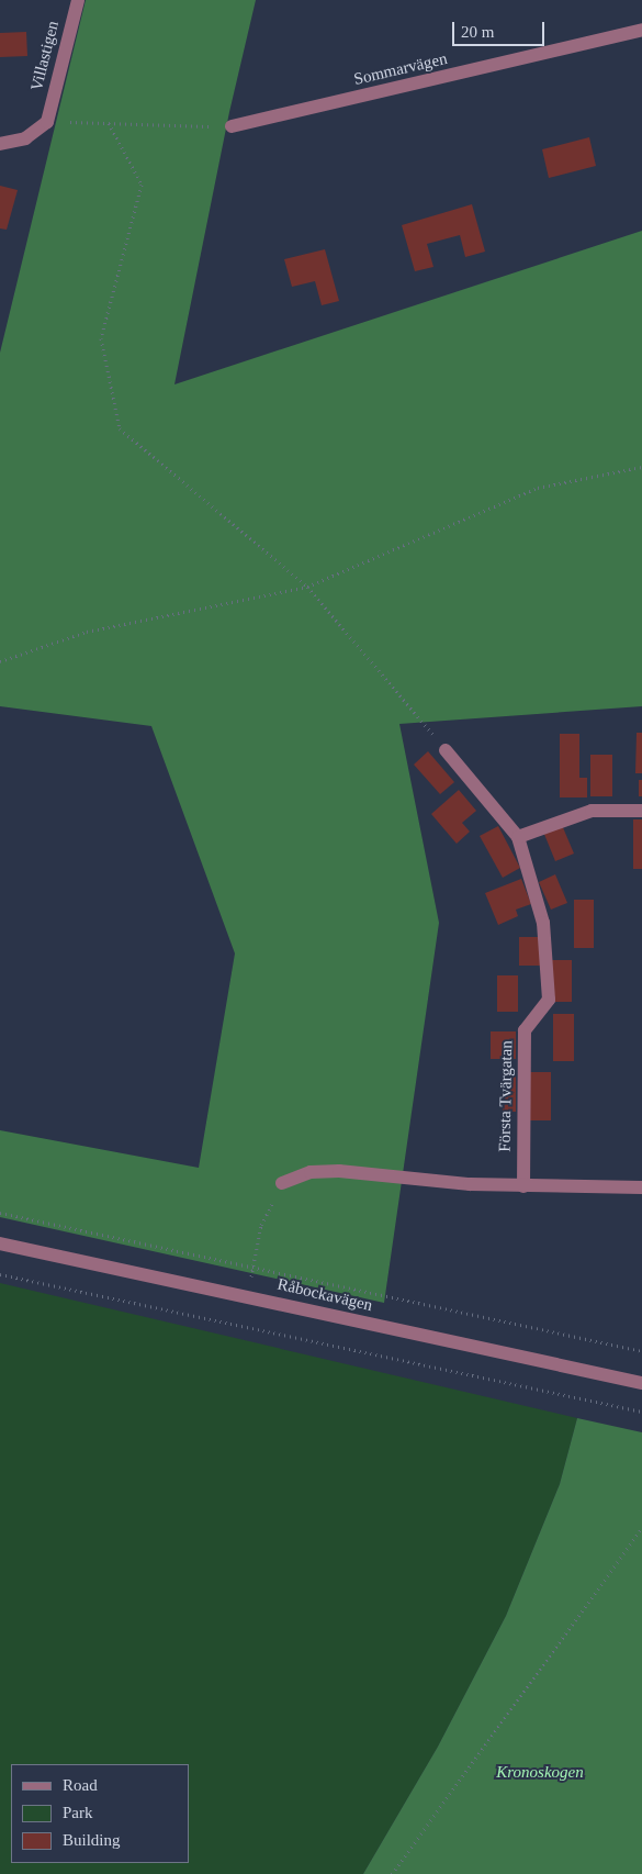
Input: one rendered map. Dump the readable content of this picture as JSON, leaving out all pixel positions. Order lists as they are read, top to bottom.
{
  "streets": {
    "street": [
      "Villastigen",
      "Sommarvägen",
      "Första Tvärgatan",
      "Råbockavägen"
    ]
  },
  "parks": ["Kronoskogen"],
  "legend": ["Road", "Park", "Building"],
  "scale_bar": "20 m"
}
